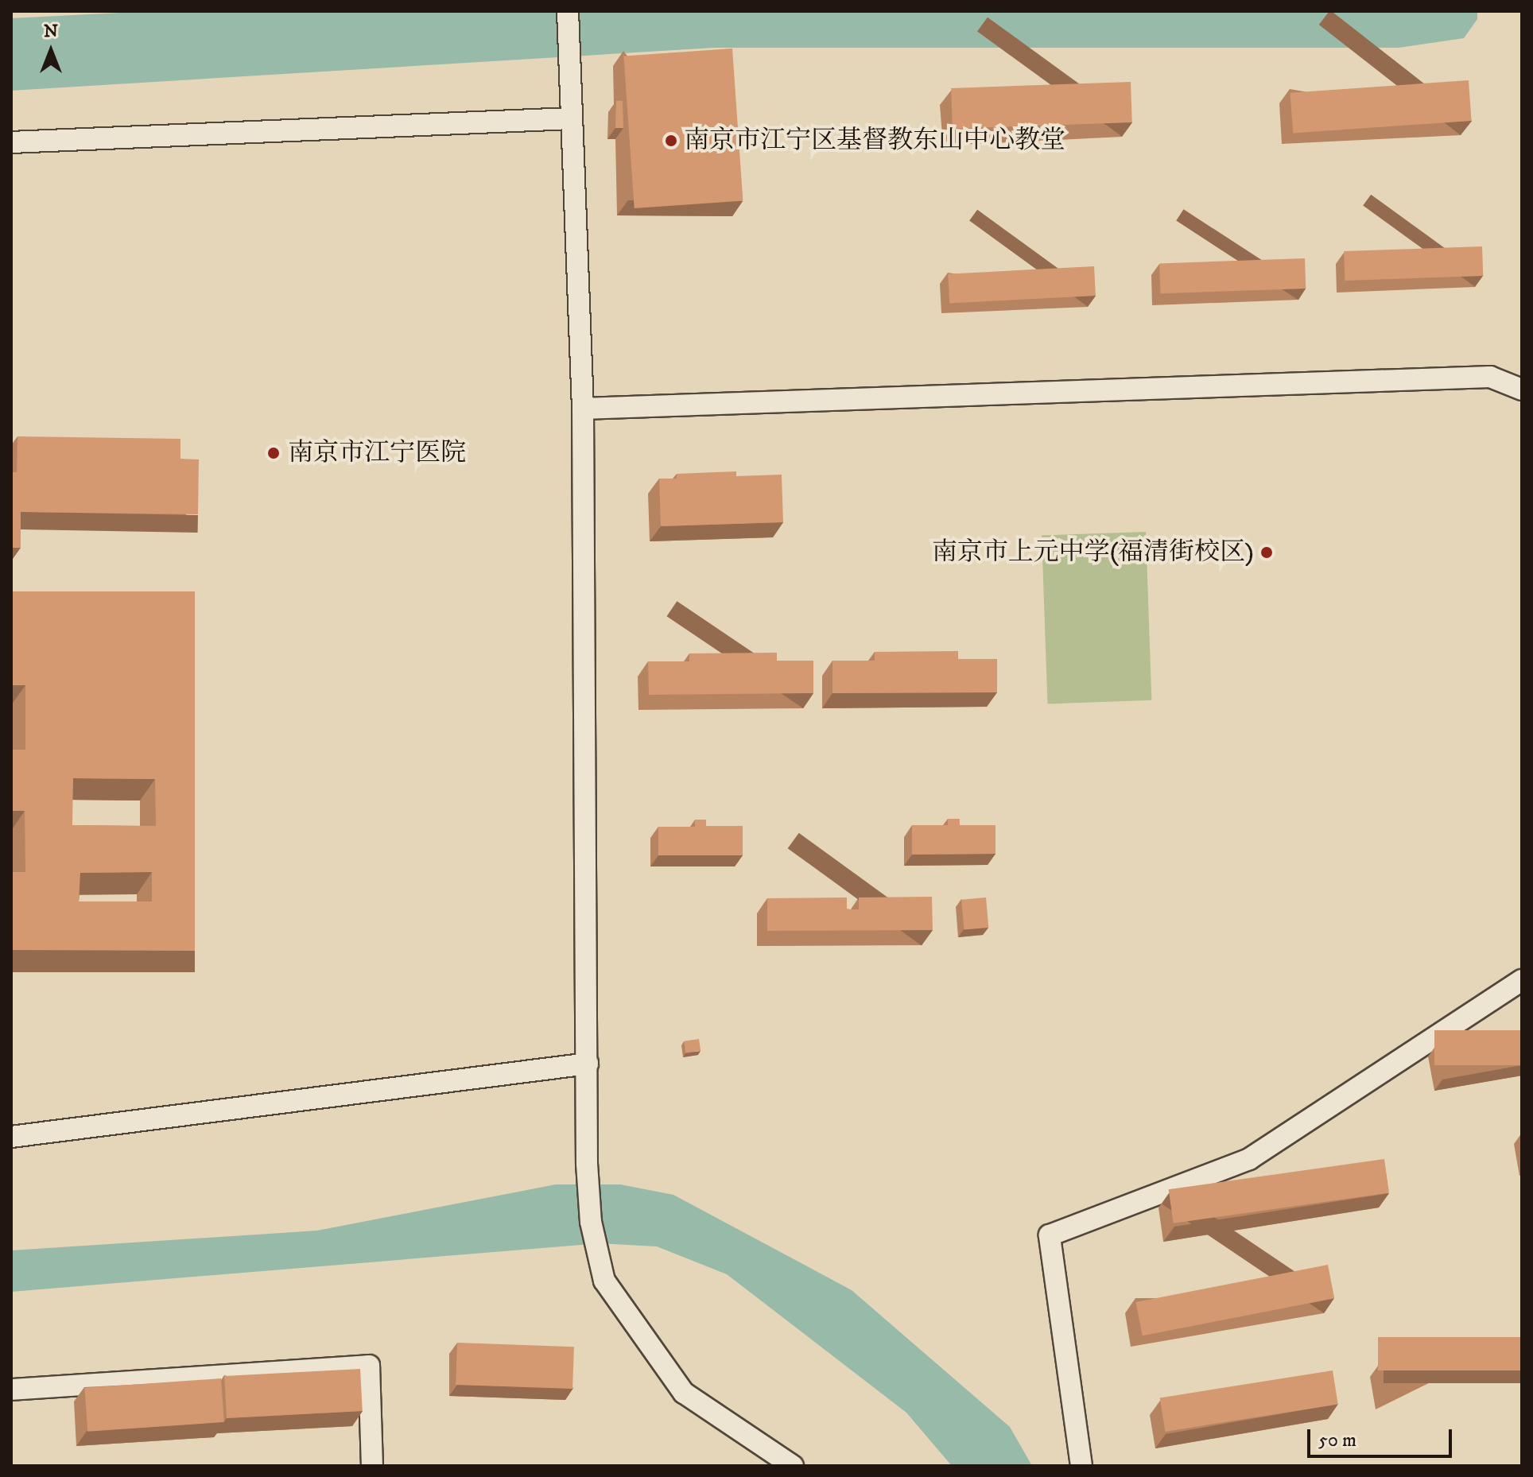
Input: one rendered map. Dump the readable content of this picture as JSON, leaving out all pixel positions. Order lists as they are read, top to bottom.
{
  "places": ["南京市江宁区基督教东山中心教堂", "南京市江宁医院", "南京市上元中学(福清街校区)"],
  "scale_bar": "50 m",
  "north": "top"
}
